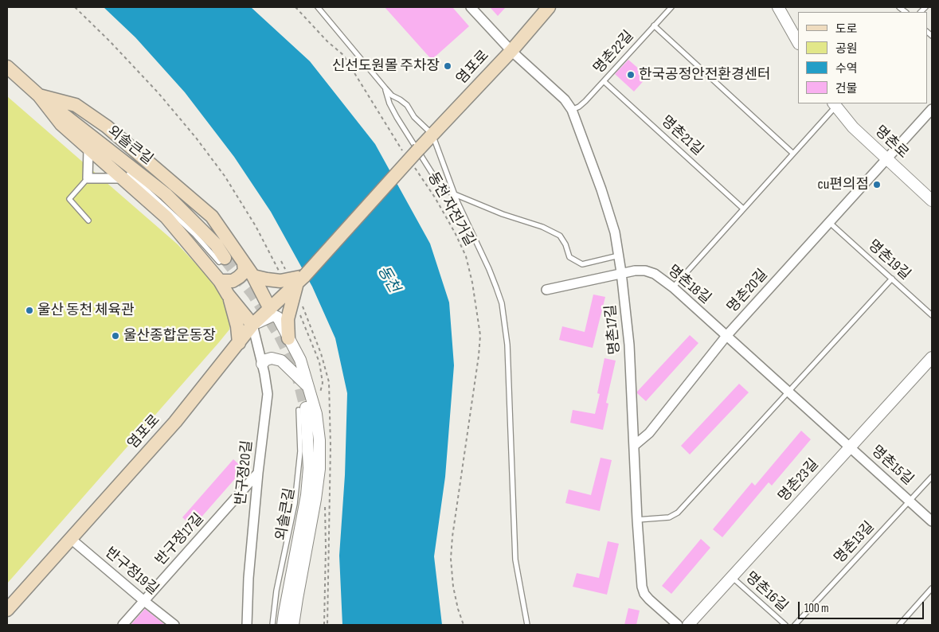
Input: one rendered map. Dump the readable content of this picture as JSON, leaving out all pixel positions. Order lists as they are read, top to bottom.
{
  "streets": {
    "main road": ["염포로", "외솔큰길"],
    "street": [
      "명촌로",
      "명촌18길",
      "명촌20길",
      "명촌17길",
      "명촌15길",
      "반구정20길",
      "명촌23길",
      "반구정17길",
      "반구정19길"
    ],
    "lane": [
      "명촌22길",
      "명촌21길",
      "명촌19길",
      "명촌13길",
      "명촌16길"
    ],
    "path": ["동천 자전거길"]
  },
  "crossings": [
    ["명촌22길", "명촌21길"],
    ["명촌22길", "명촌17길"],
    ["염포로", "명촌17길"],
    ["염포로", "반구정20길"],
    ["염포로", "반구정19길"],
    ["명촌로", "명촌20길"],
    ["명촌19길", "명촌20길"],
    ["명촌18길", "명촌20길"],
    ["명촌18길", "명촌17길"],
    ["명촌18길", "명촌15길"],
    ["명촌18길", "명촌23길"],
    ["명촌20길", "명촌17길"],
    ["명촌15길", "명촌23길"],
    ["명촌15길", "명촌13길"],
    ["반구정20길", "반구정17길"],
    ["명촌23길", "명촌16길"],
    ["반구정17길", "반구정19길"]
  ],
  "water": ["동천"],
  "places": [
    "신선도원몰 주차장",
    "한국공정안전환경센터",
    "cu편의점",
    "울산 동천 체육관",
    "울산종합운동장"
  ],
  "legend": [
    "도로",
    "공원",
    "수역",
    "건물"
  ],
  "scale_bar": "100 m"
}
